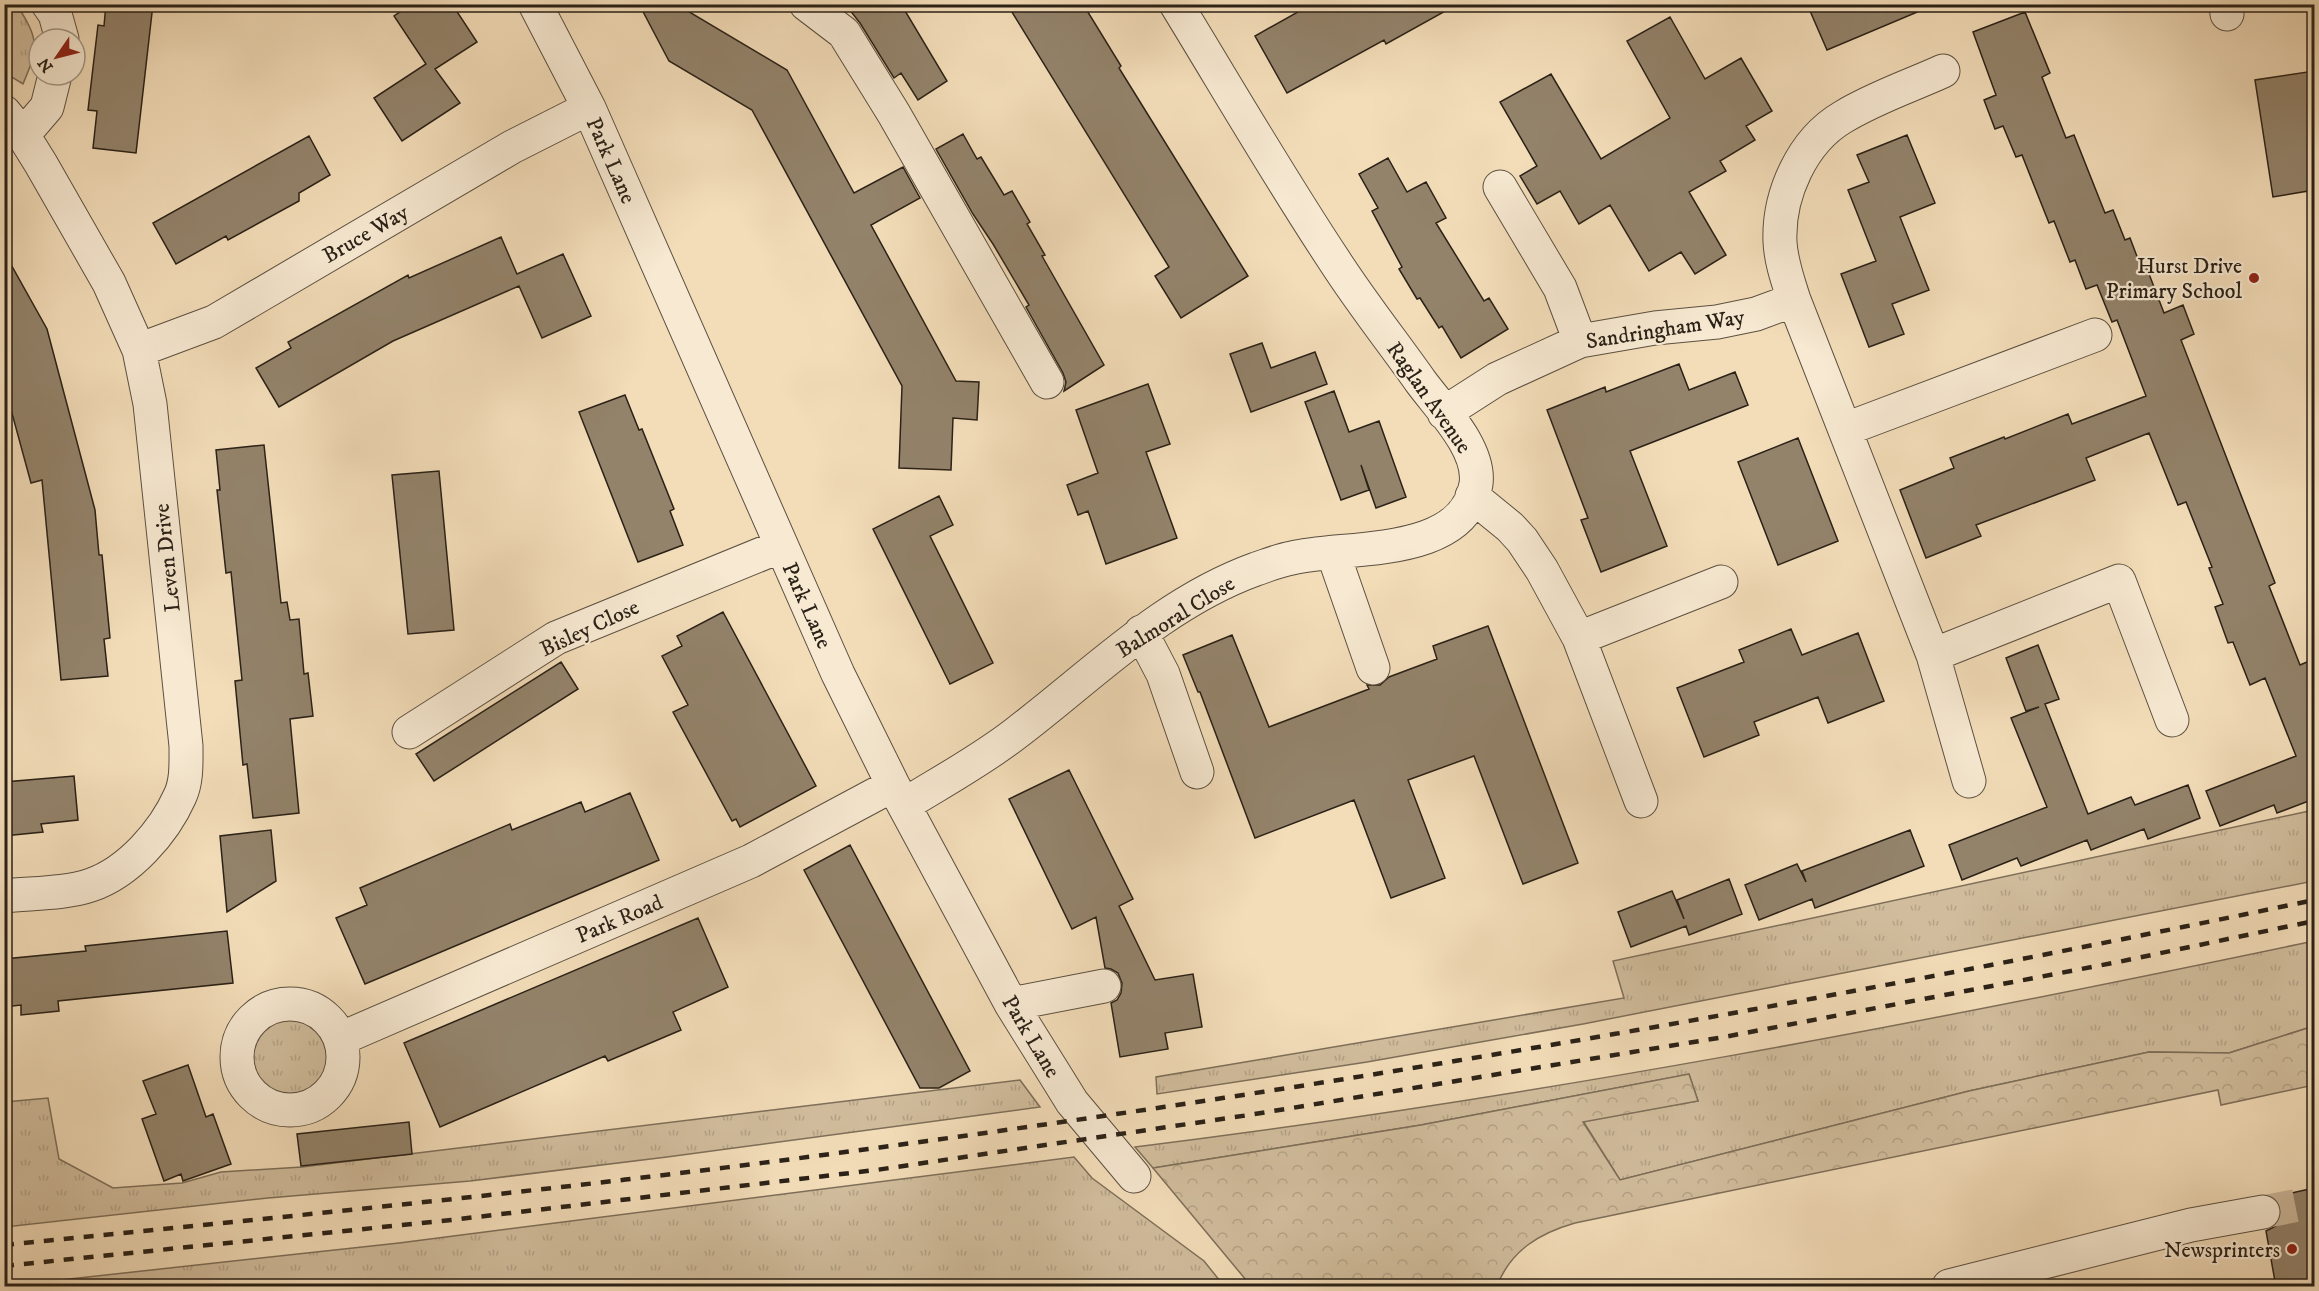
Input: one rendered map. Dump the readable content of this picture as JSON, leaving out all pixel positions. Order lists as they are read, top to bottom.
{
  "streets": {
    "street": [
      "Park Lane",
      "Bruce Way",
      "Sandringham Way",
      "Raglan Avenue",
      "Leven Drive",
      "Balmoral Close",
      "Bisley Close",
      "Park Road"
    ]
  },
  "crossings": [
    ["Park Lane", "Bruce Way"],
    ["Park Lane", "Balmoral Close"],
    ["Park Lane", "Bisley Close"],
    ["Park Lane", "Park Road"],
    ["Bruce Way", "Leven Drive"],
    ["Sandringham Way", "Raglan Avenue"],
    ["Raglan Avenue", "Balmoral Close"],
    ["Balmoral Close", "Park Road"]
  ],
  "places": ["Hurst Drive Primary School", "Newsprinters"],
  "north": "bottom left"
}
